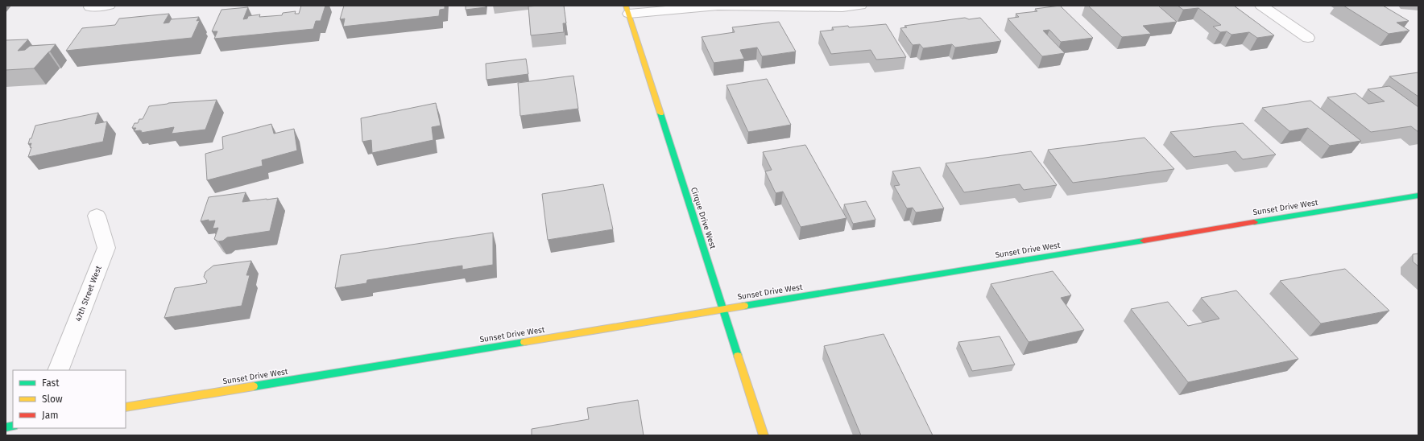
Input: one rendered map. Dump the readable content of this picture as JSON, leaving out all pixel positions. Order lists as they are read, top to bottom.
{
  "streets": {
    "street": ["Sunset Drive West", "Cirque Drive West", "47th Street West"]
  },
  "crossings": [
    ["Sunset Drive West", "Cirque Drive West"]
  ],
  "legend": ["Fast", "Slow", "Jam"]
}
